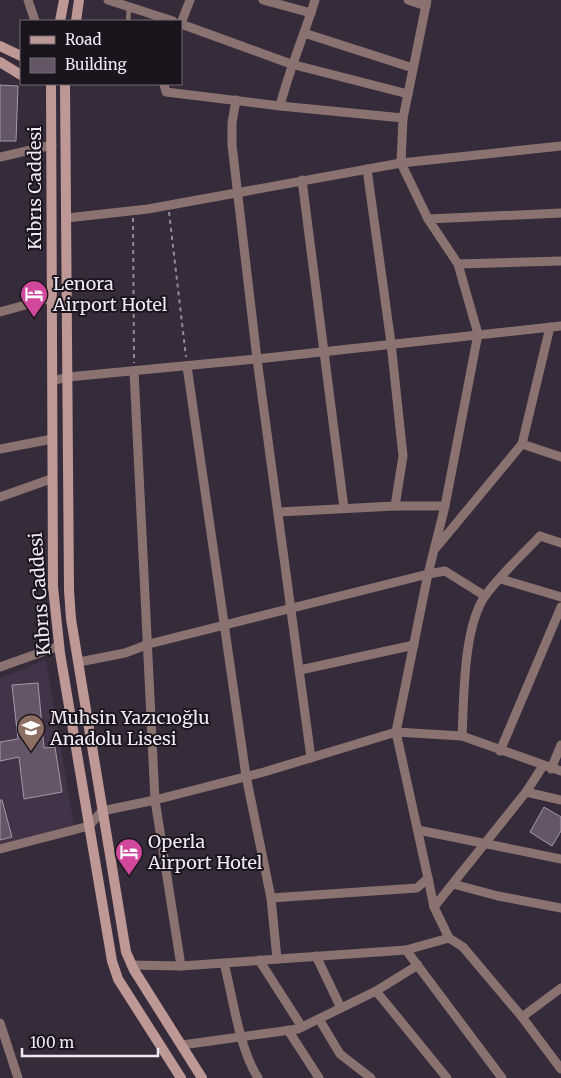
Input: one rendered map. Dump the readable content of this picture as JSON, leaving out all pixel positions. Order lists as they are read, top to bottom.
{
  "streets": {
    "main road": ["Kıbrıs Caddesi"]
  },
  "places": {
    "hotel": ["Lenora Airport Hotel", "Operla Airport Hotel"],
    "school or university": ["Muhsin Yazıcıoğlu Anadolu Lisesi"]
  },
  "legend": ["Road", "Building"],
  "scale_bar": "100 m"
}
